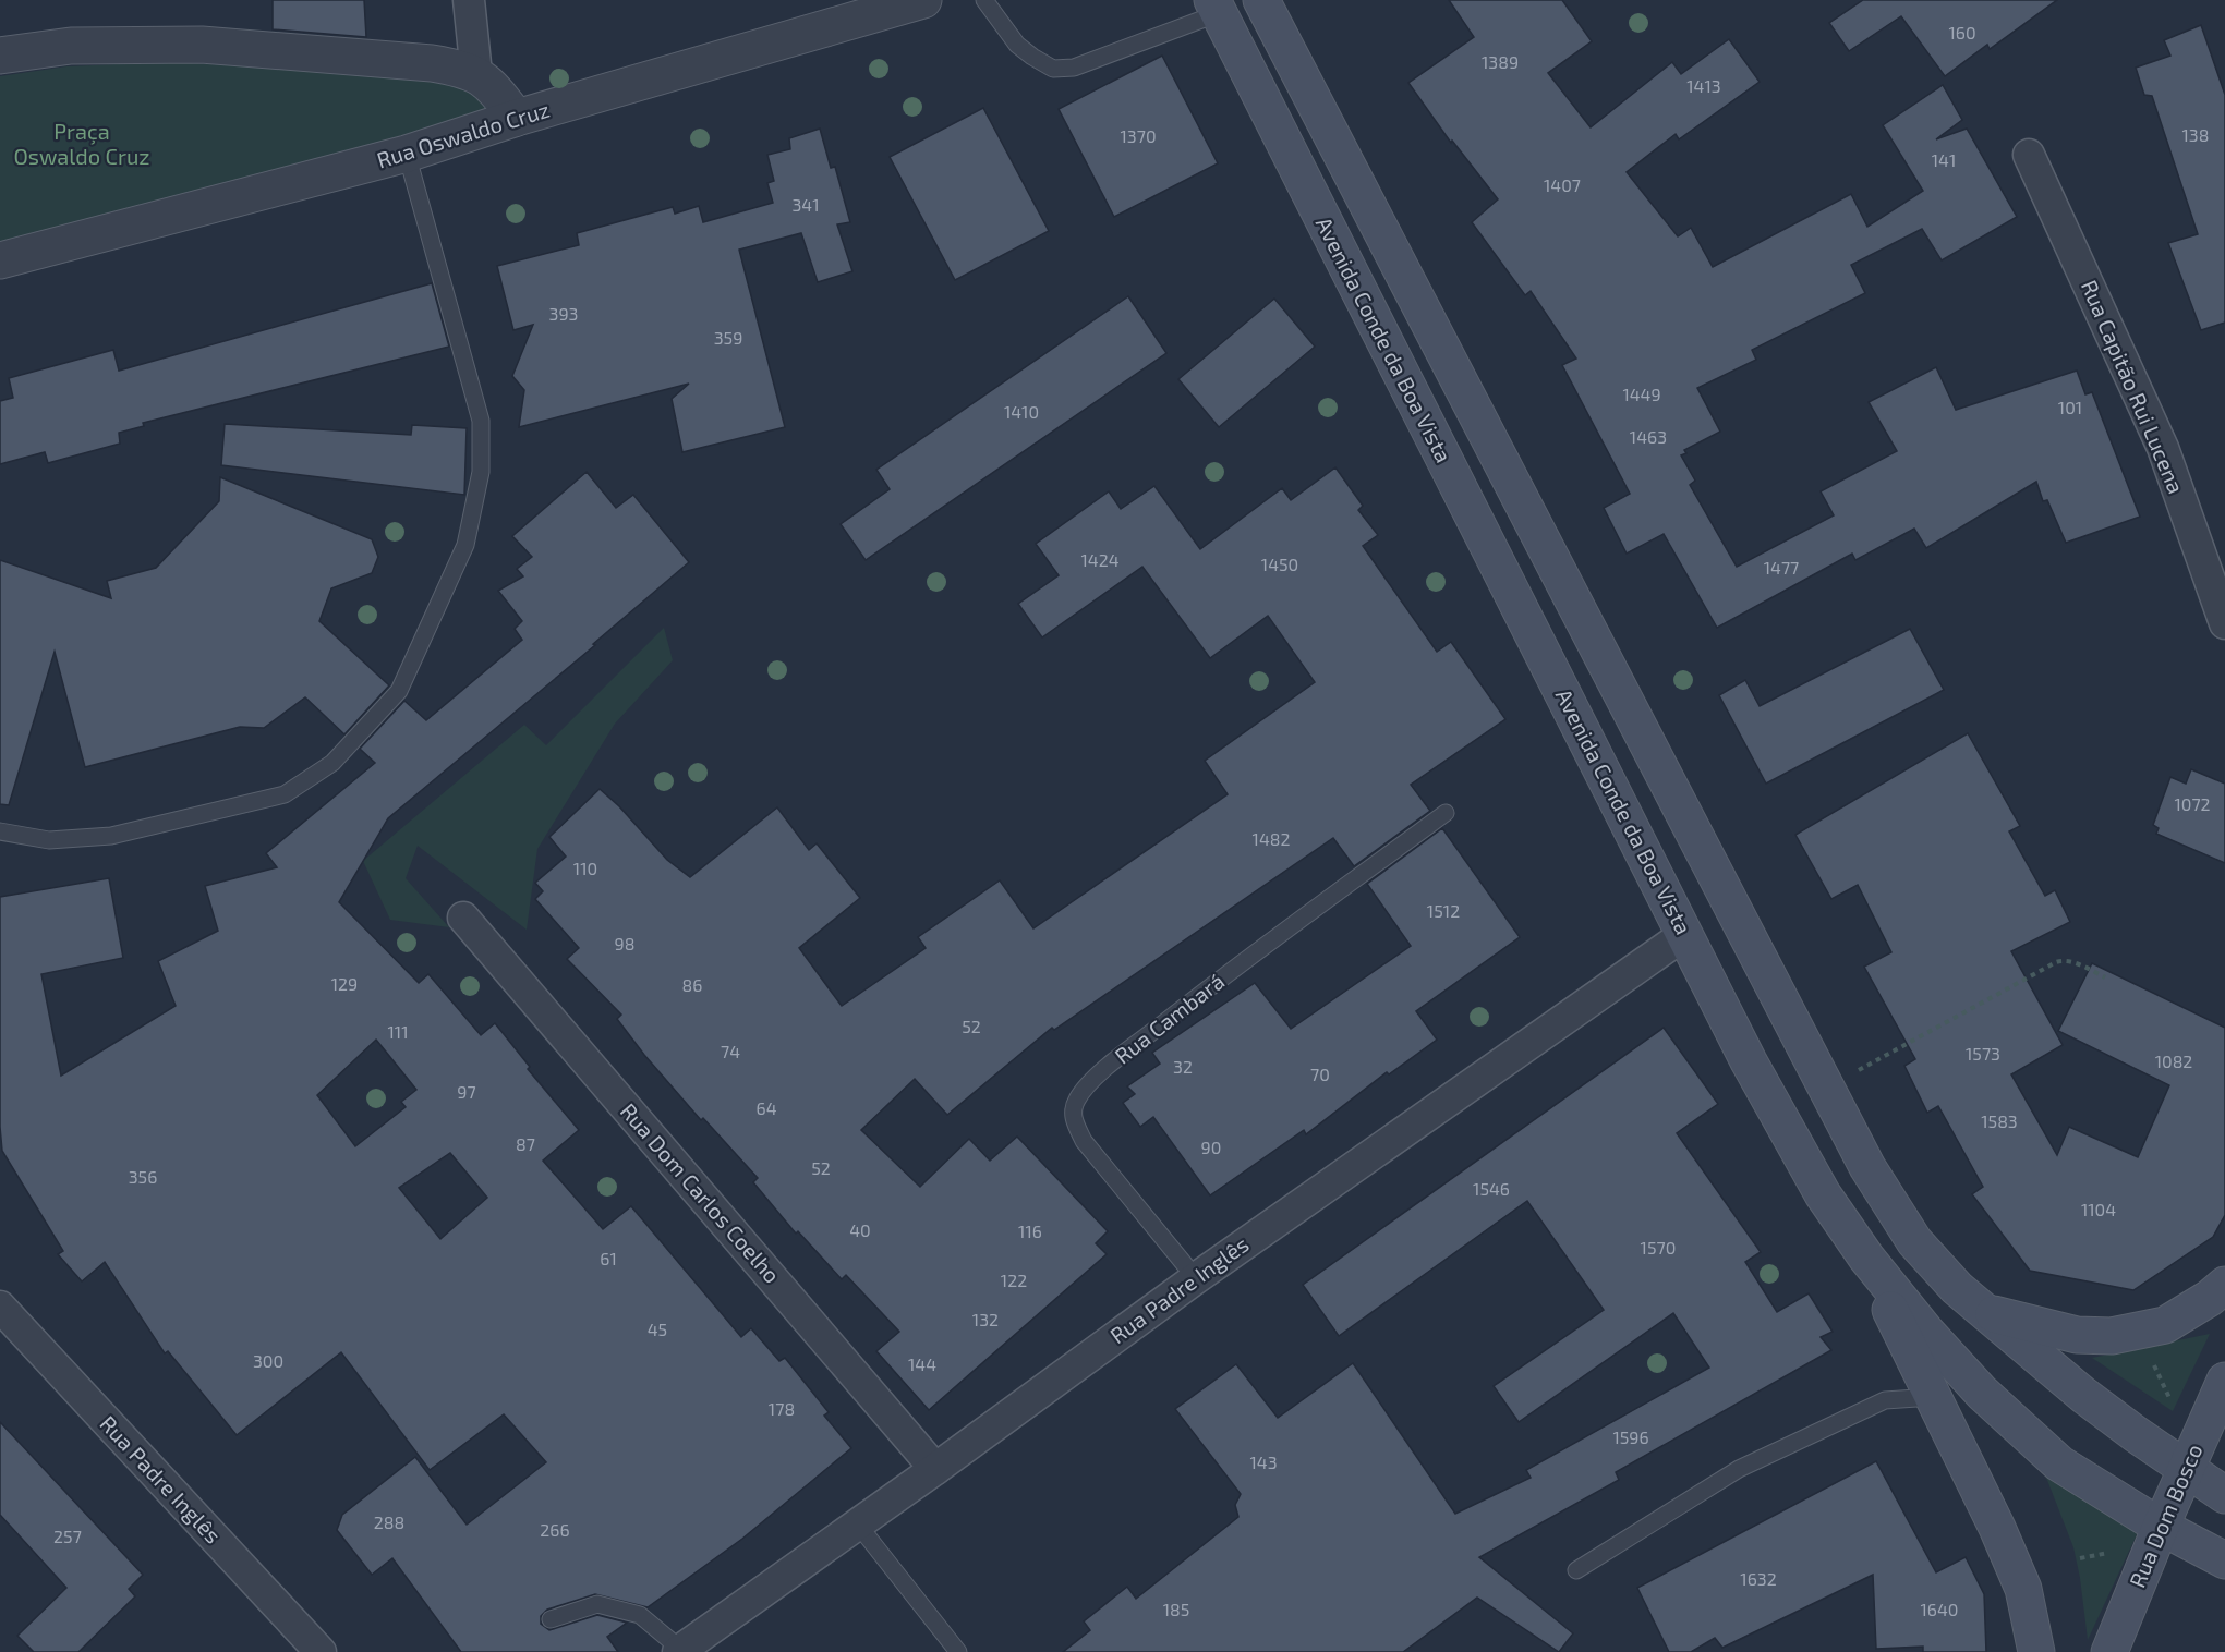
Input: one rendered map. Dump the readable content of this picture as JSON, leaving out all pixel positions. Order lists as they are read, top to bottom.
{
  "streets": {
    "main road": ["Avenida Conde da Boa Vista", "Rua Dom Bosco"],
    "street": [
      "Rua Oswaldo Cruz",
      "Rua Capitão Rui Lucena",
      "Rua Dom Carlos Coelho",
      "Rua Padre Inglês"
    ],
    "lane": ["Rua Cambará"]
  },
  "crossings": [
    ["Avenida Conde da Boa Vista", "Rua Padre Inglês"],
    ["Avenida Conde da Boa Vista", "Rua Dom Bosco"],
    ["Rua Cambará", "Rua Padre Inglês"],
    ["Rua Dom Carlos Coelho", "Rua Padre Inglês"]
  ],
  "parks": ["Praça Oswaldo Cruz"],
  "house_numbers": [
    "160",
    "1389",
    "1413",
    "138",
    "1370",
    "141",
    "1407",
    "341",
    "393",
    "359",
    "1449",
    "101",
    "1410",
    "1463",
    "1424",
    "1450",
    "1477",
    "1072",
    "1482",
    "110",
    "1512",
    "98",
    "129",
    "86",
    "52",
    "111",
    "74",
    "1573",
    "1082",
    "32",
    "70",
    "97",
    "64",
    "1583",
    "87",
    "90",
    "52",
    "356",
    "1546",
    "1104",
    "40",
    "116",
    "1570",
    "61",
    "122",
    "132",
    "45",
    "300",
    "144",
    "178",
    "1596",
    "143",
    "288",
    "266",
    "257",
    "1632",
    "185",
    "1640"
  ]
}
